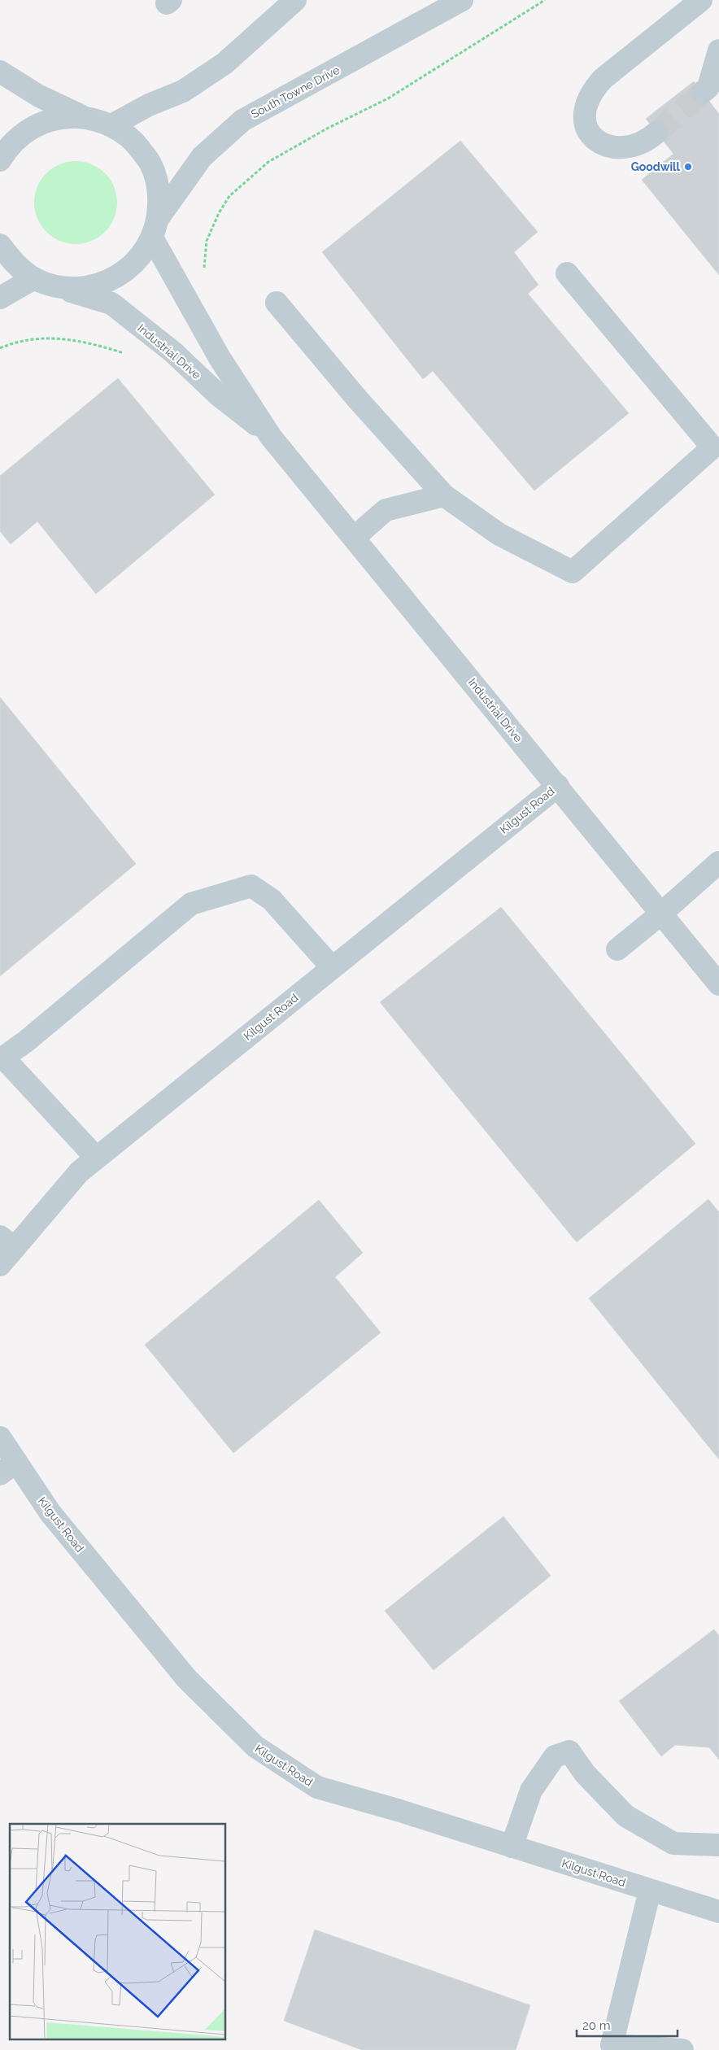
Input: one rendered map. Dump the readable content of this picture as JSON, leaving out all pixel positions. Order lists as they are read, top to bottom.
{
  "streets": {
    "street": ["South Towne Drive", "Industrial Drive", "Kilgust Road"]
  },
  "crossings": [
    ["South Towne Drive", "Industrial Drive"],
    ["Industrial Drive", "Kilgust Road"]
  ],
  "places": ["Goodwill"],
  "scale_bar": "20 m"
}
